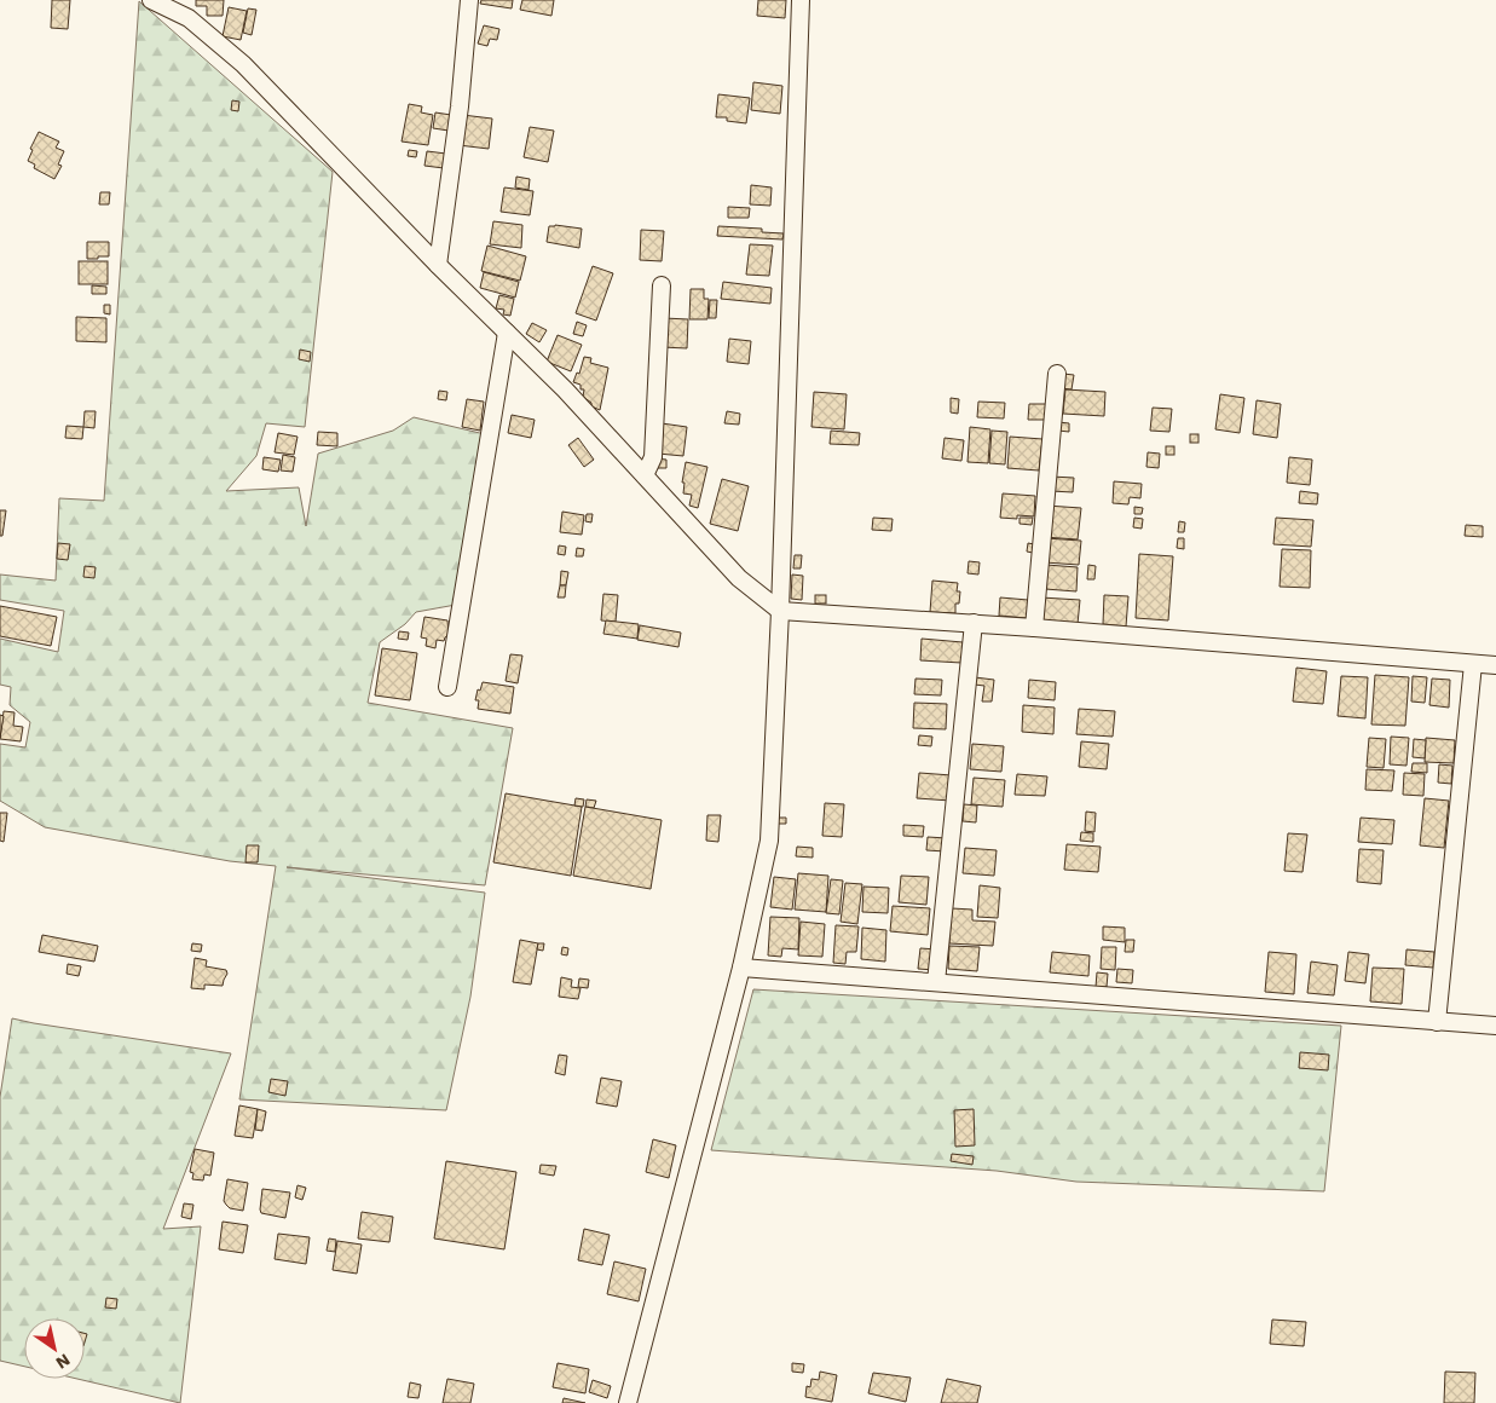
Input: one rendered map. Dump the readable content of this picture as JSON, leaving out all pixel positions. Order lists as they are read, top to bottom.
{
  "north": "bottom right"
}
